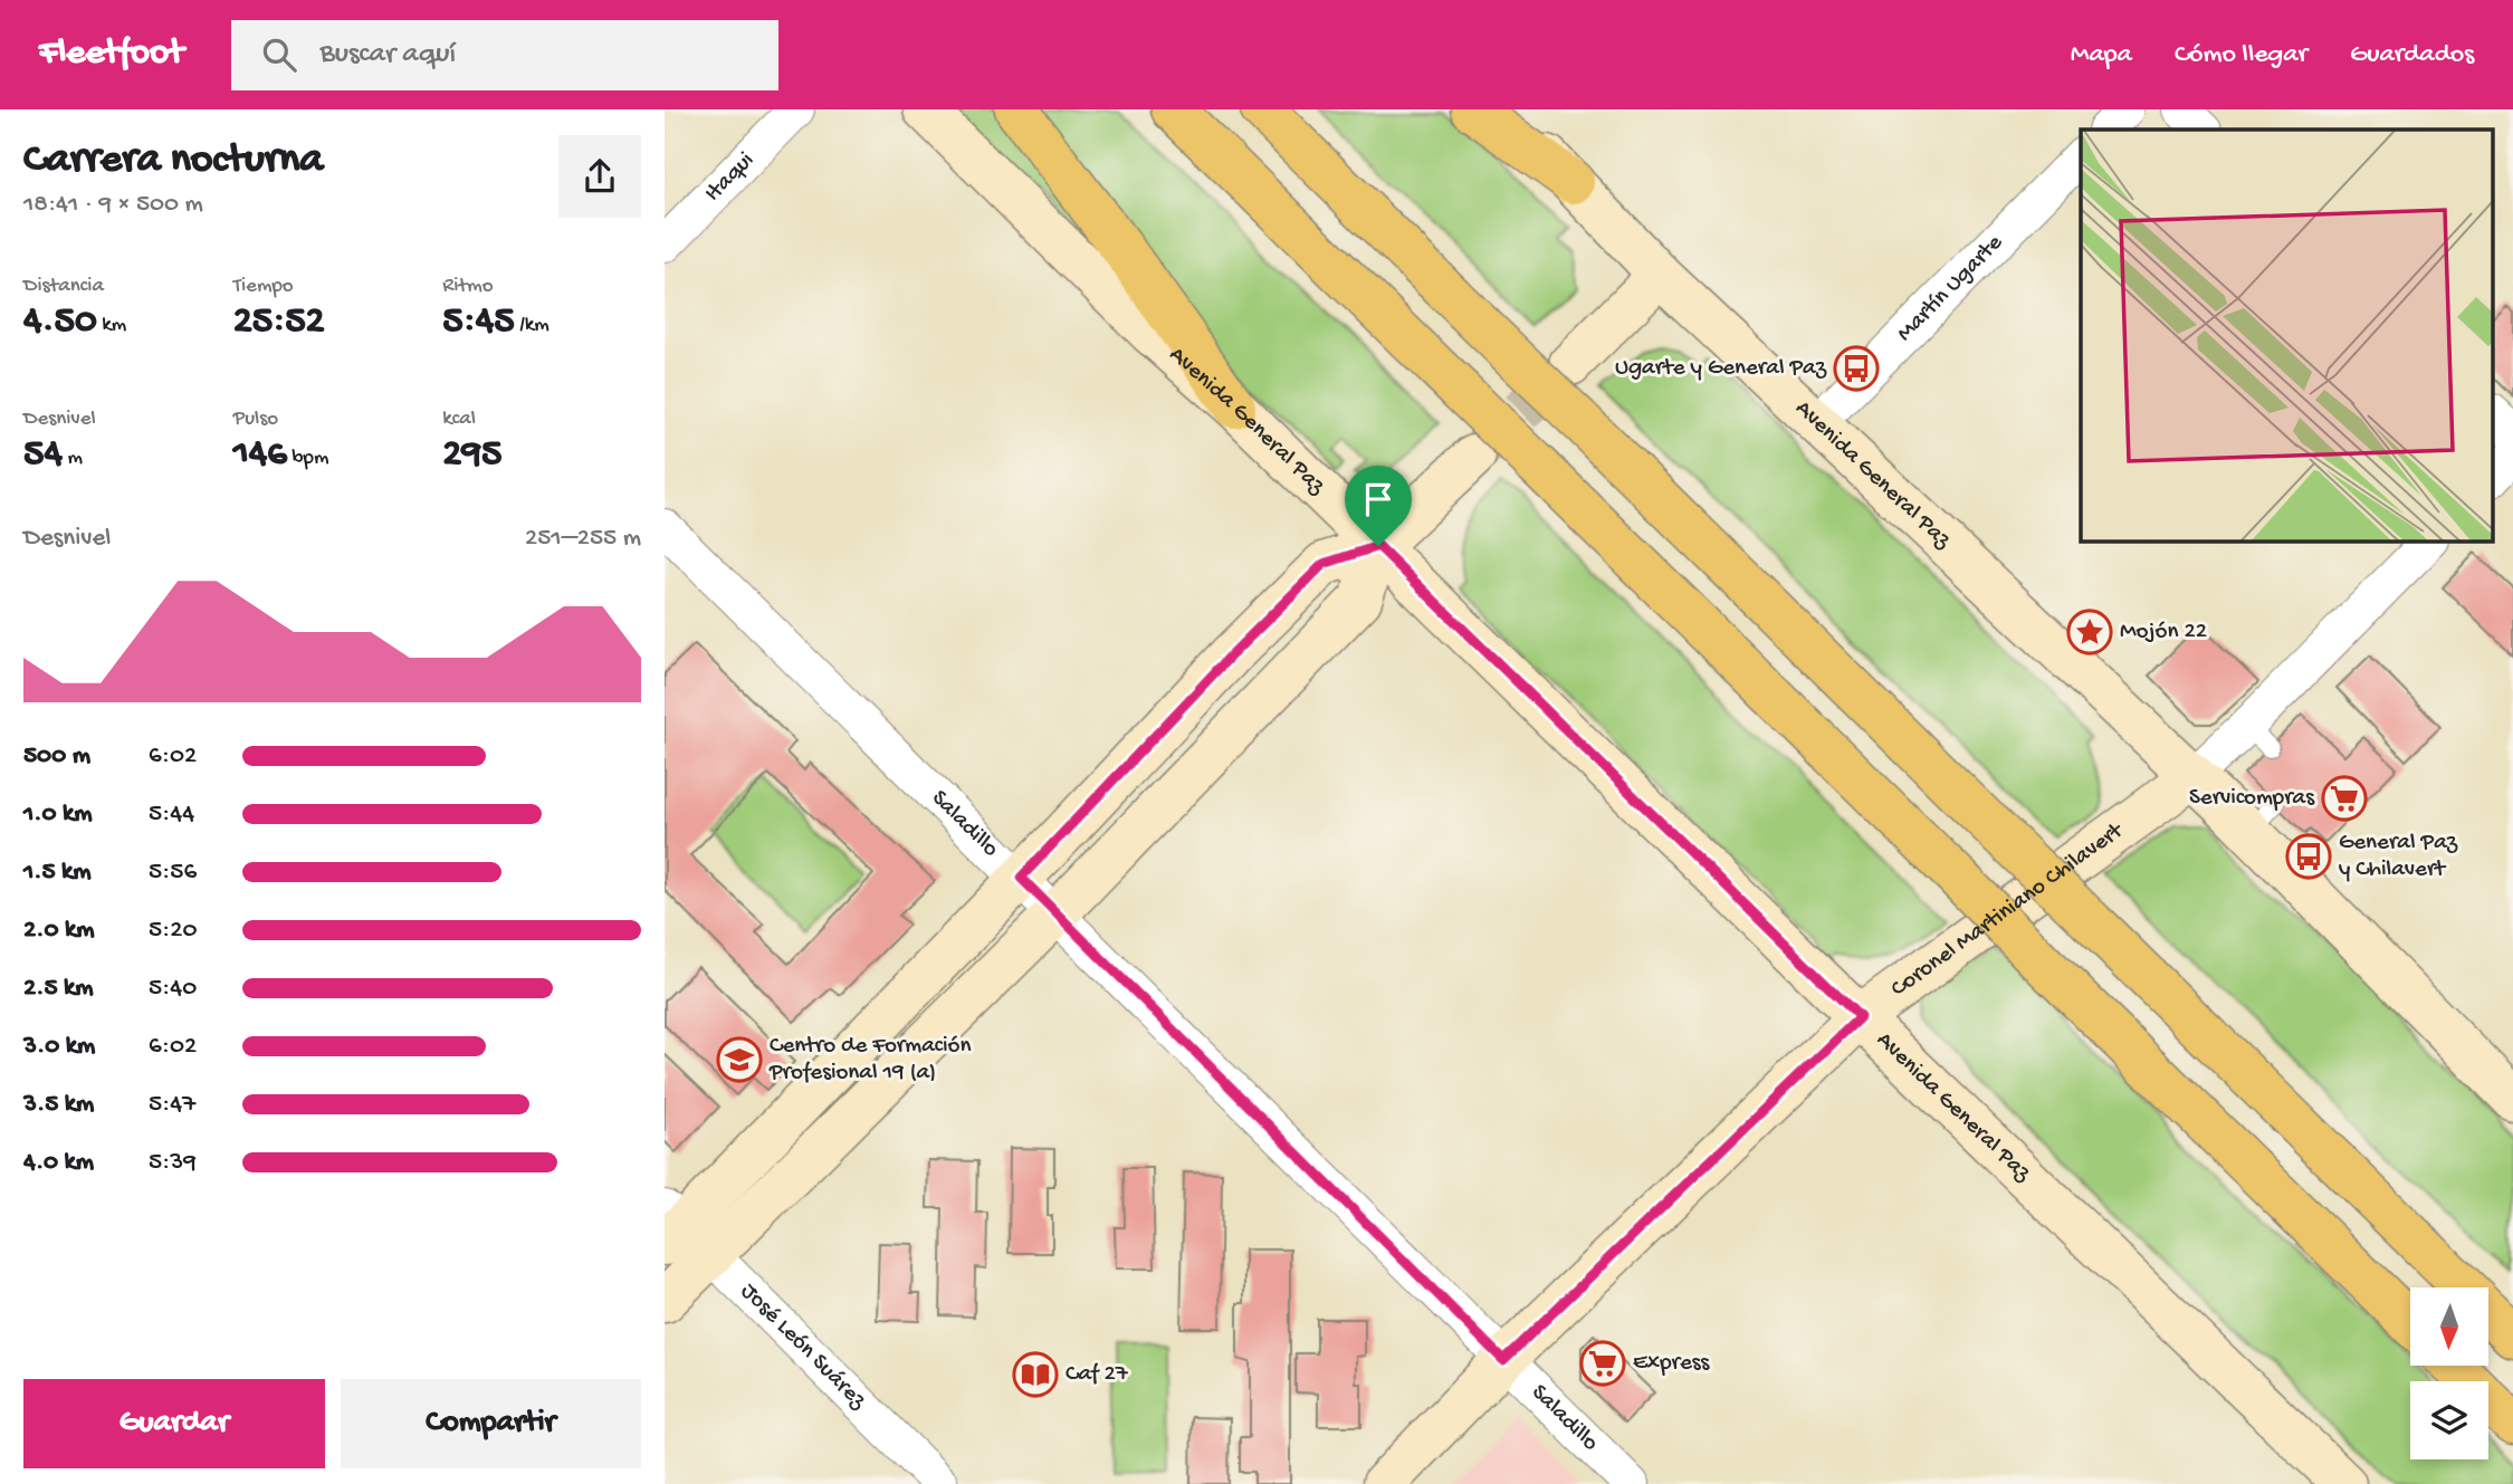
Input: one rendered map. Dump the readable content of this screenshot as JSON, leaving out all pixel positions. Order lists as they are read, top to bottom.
{
  "streets": {
    "street": [
      "Itaqui",
      "Martín Ugarte",
      "Avenida General Paz",
      "Saladillo",
      "Coronel Martiniano Chilavert",
      "José León Suárez"
    ]
  },
  "crossings": [
    ["Martín Ugarte", "Avenida General Paz"],
    ["Avenida General Paz", "Coronel Martiniano Chilavert"],
    ["Saladillo", "Coronel Martiniano Chilavert"]
  ],
  "places": {
    "bus stop": ["Ugarte y General Paz", "General Paz y Chilavert"],
    "place": ["Mojón 22"],
    "supermarket": ["Servicompras", "Express"],
    "school or university": ["Centro de Formación Profesional 19 (a)"],
    "library": ["Caf 27"]
  },
  "north": "bottom",
  "page": {
    "header": "Fleetfoot",
    "search": "Buscar aquí",
    "nav": ["Mapa", "Cómo llegar", "Guardados"],
    "heading": ["Carrera nocturna", "18:41 · 9 × 500 m"],
    "stats": [
      ["Distancia", "4.50 km"],
      ["Tiempo", "25:52"],
      ["Ritmo", "5:45 /km"],
      ["Desnivel", "54 m"],
      ["Pulso", "146 bpm"],
      ["kcal", "295"]
    ],
    "chart": ["Desnivel", "251–255 m"],
    "list": [
      {
        "name": "500 m",
        "note": "6:02"
      },
      {
        "name": "1.0 km",
        "note": "5:44"
      },
      {
        "name": "1.5 km",
        "note": "5:56"
      },
      {
        "name": "2.0 km",
        "note": "5:20"
      },
      {
        "name": "2.5 km",
        "note": "5:40"
      },
      {
        "name": "3.0 km",
        "note": "6:02"
      },
      {
        "name": "3.5 km",
        "note": "5:47"
      },
      {
        "name": "4.0 km",
        "note": "5:39"
      }
    ],
    "buttons": ["Guardar", "Compartir"]
  }
}
